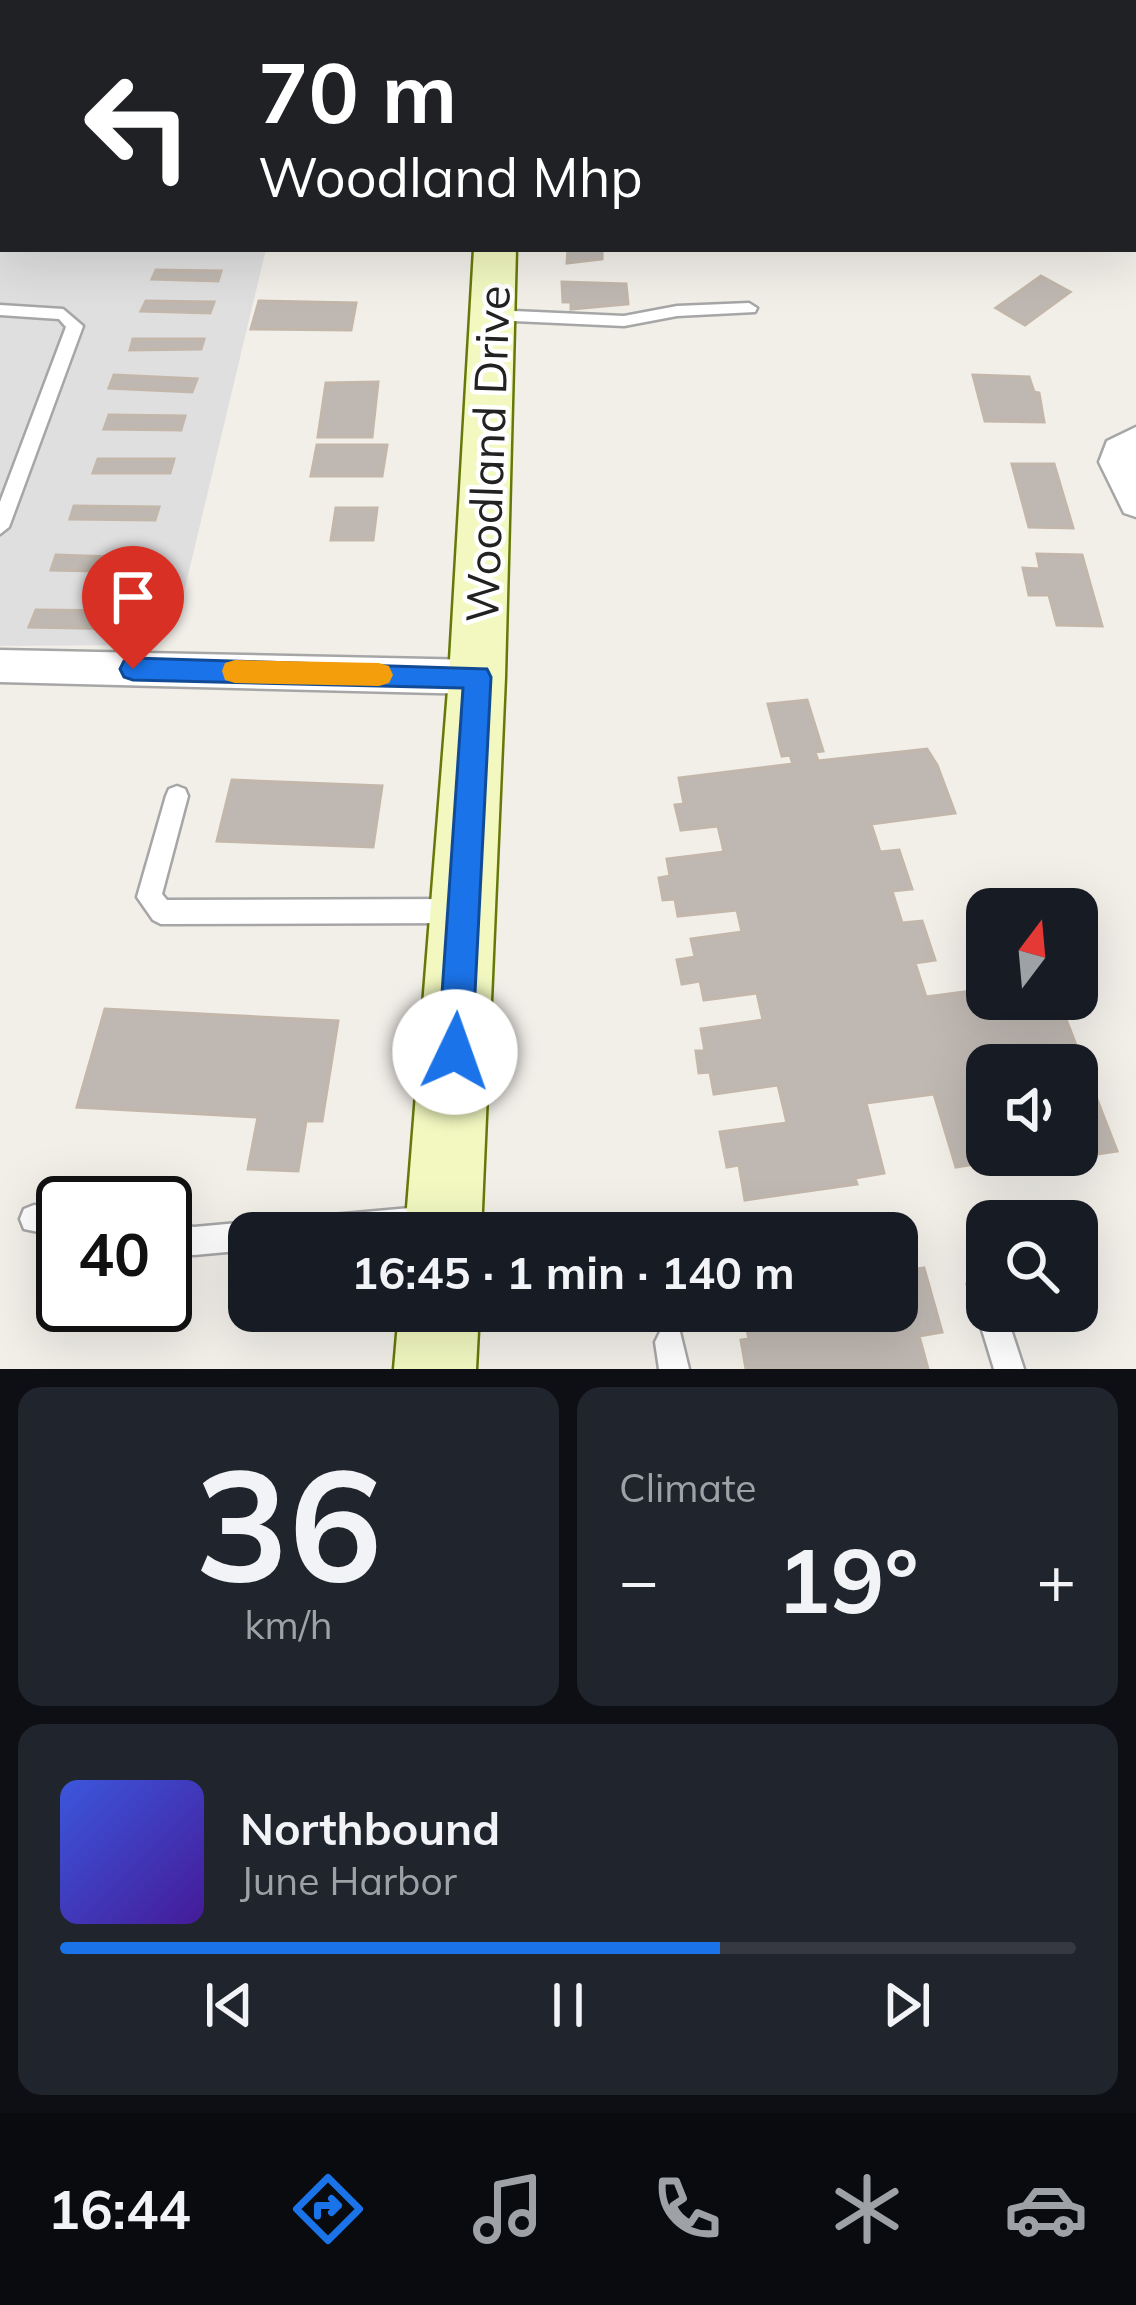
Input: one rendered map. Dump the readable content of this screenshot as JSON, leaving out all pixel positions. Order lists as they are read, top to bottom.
{
  "streets": {
    "street": ["Woodland Drive"]
  },
  "north": "top",
  "page": {
    "turn": ["70 m", "Woodland Mhp"],
    "limit": "40",
    "trip": "16:45 · 1 min · 140 m",
    "tile": [
      ["36", "km/h"],
      "Climate"
    ],
    "heat": ["−", "19°", "+"],
    "song": ["Northbound", "June Harbor"],
    "tabs": "16:44"
  }
}
